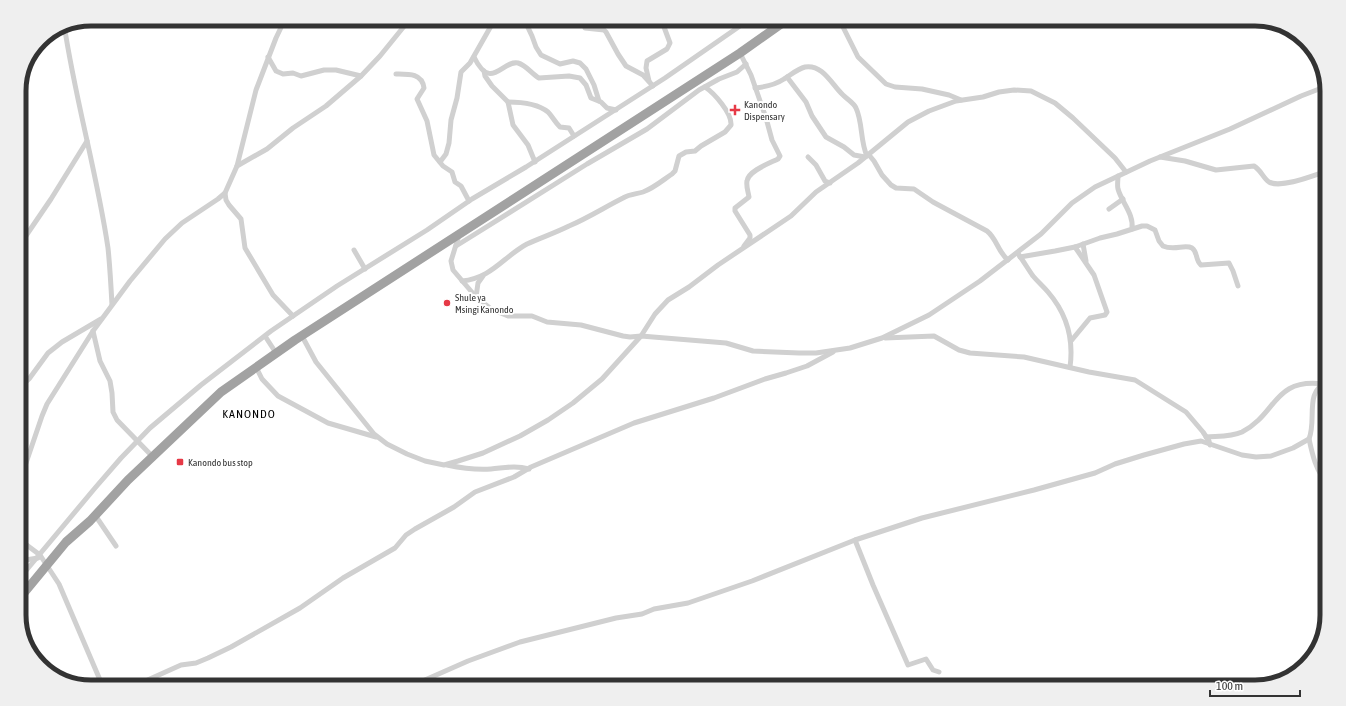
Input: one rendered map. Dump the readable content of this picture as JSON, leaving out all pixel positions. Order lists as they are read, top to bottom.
{
  "districts": ["KANONDO"],
  "places": {
    "health": ["Kanondo Dispensary"],
    "other": ["Shule ya Msingi Kanondo"],
    "transit": ["Kanondo bus stop"]
  },
  "scale_bar": "100 m"
}
